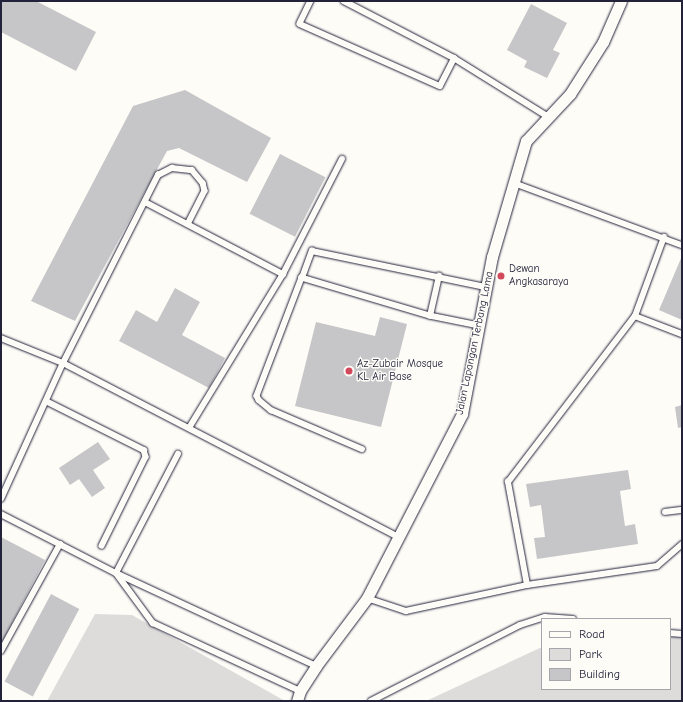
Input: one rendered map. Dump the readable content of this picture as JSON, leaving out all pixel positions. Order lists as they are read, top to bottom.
{
  "streets": {
    "street": ["Jalan Lapangan Terbang Lama"]
  },
  "places": ["Dewan Angkasaraya", "Az-Zubair Mosque KL Air Base"],
  "legend": ["Road", "Park", "Building"]
}
